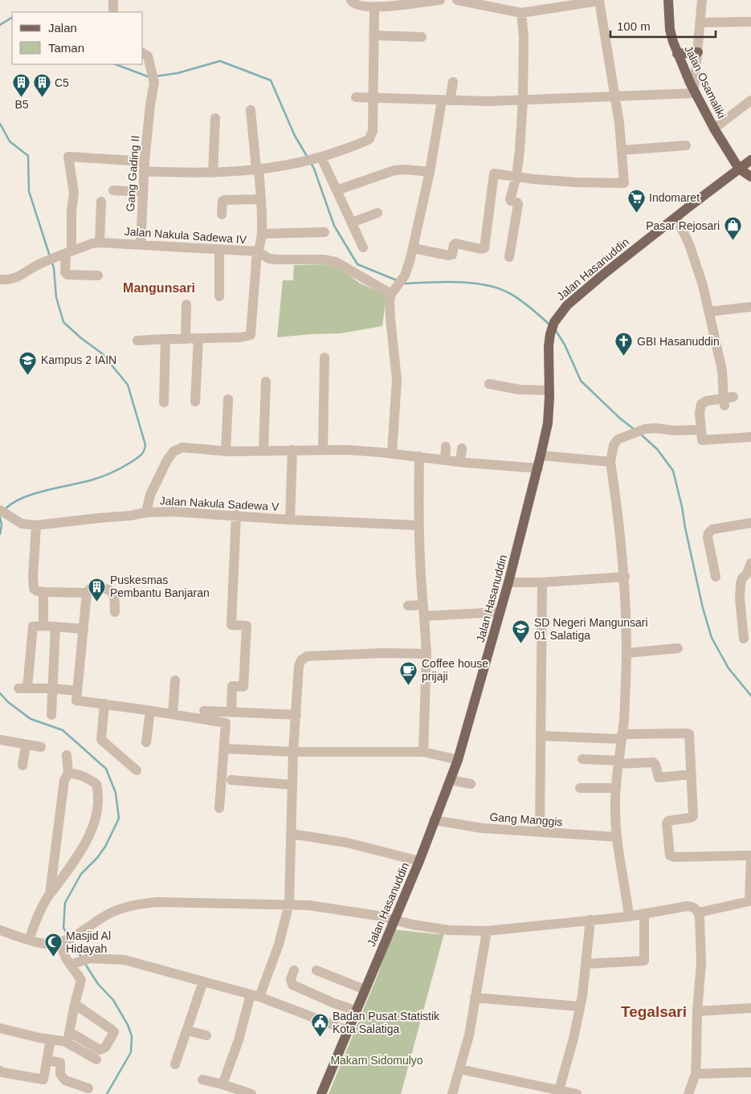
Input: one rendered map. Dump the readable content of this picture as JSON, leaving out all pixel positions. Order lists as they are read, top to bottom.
{
  "streets": {
    "main road": ["Jalan Osamaliki", "Jalan Hasanuddin"],
    "street": [
      "Gang Gading II",
      "Jalan Nakula Sadewa IV",
      "Jalan Nakula Sadewa V",
      "Gang Manggis"
    ]
  },
  "crossings": [
    ["Jalan Osamaliki", "Jalan Hasanuddin"],
    ["Gang Gading II", "Jalan Nakula Sadewa IV"],
    ["Jalan Hasanuddin", "Gang Manggis"]
  ],
  "districts": ["Mangunsari", "Tegalsari"],
  "parks": ["Makam Sidomulyo"],
  "places": {
    "building": ["B5", "C5", "Puskesmas Pembantu Banjaran"],
    "supermarket": ["Indomaret"],
    "shop": ["Pasar Rejosari"],
    "church": ["GBI Hasanuddin"],
    "school or university": ["Kampus 2 IAIN", "SD Negeri Mangunsari 01 Salatiga"],
    "cafe": ["Coffee house prijaji"],
    "mosque": ["Masjid Al Hidayah"],
    "public building": ["Badan Pusat Statistik Kota Salatiga"]
  },
  "legend": ["Jalan", "Taman"],
  "scale_bar": "100 m"
}
